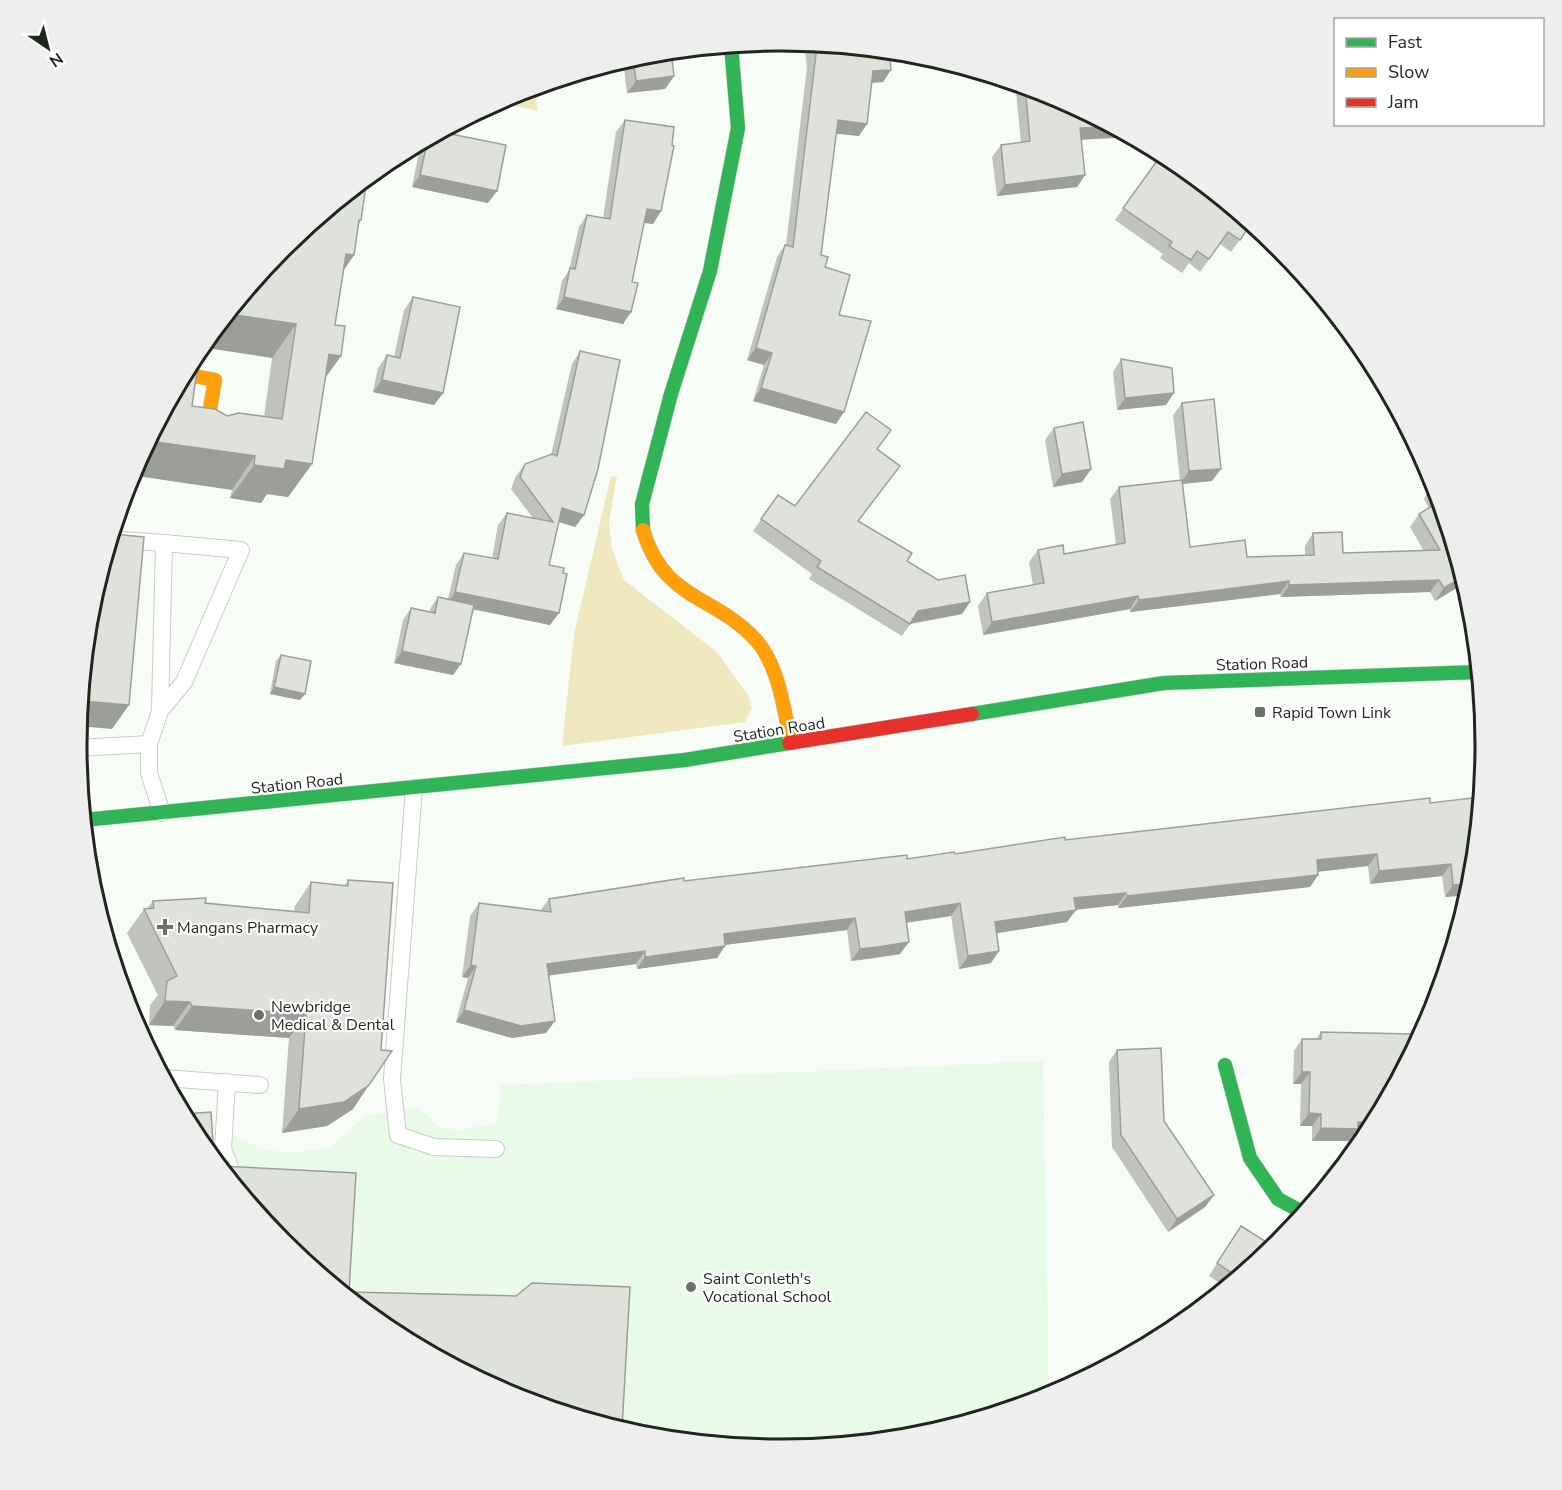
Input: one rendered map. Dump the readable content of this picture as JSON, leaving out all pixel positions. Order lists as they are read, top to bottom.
{
  "streets": {
    "main road": ["Station Road"]
  },
  "places": {
    "transit": ["Rapid Town Link"],
    "health": ["Mangans Pharmacy"],
    "other": ["Newbridge Medical & Dental", "Saint Conleth's Vocational School"]
  },
  "legend": ["Fast", "Slow", "Jam"],
  "north": "bottom right"
}
